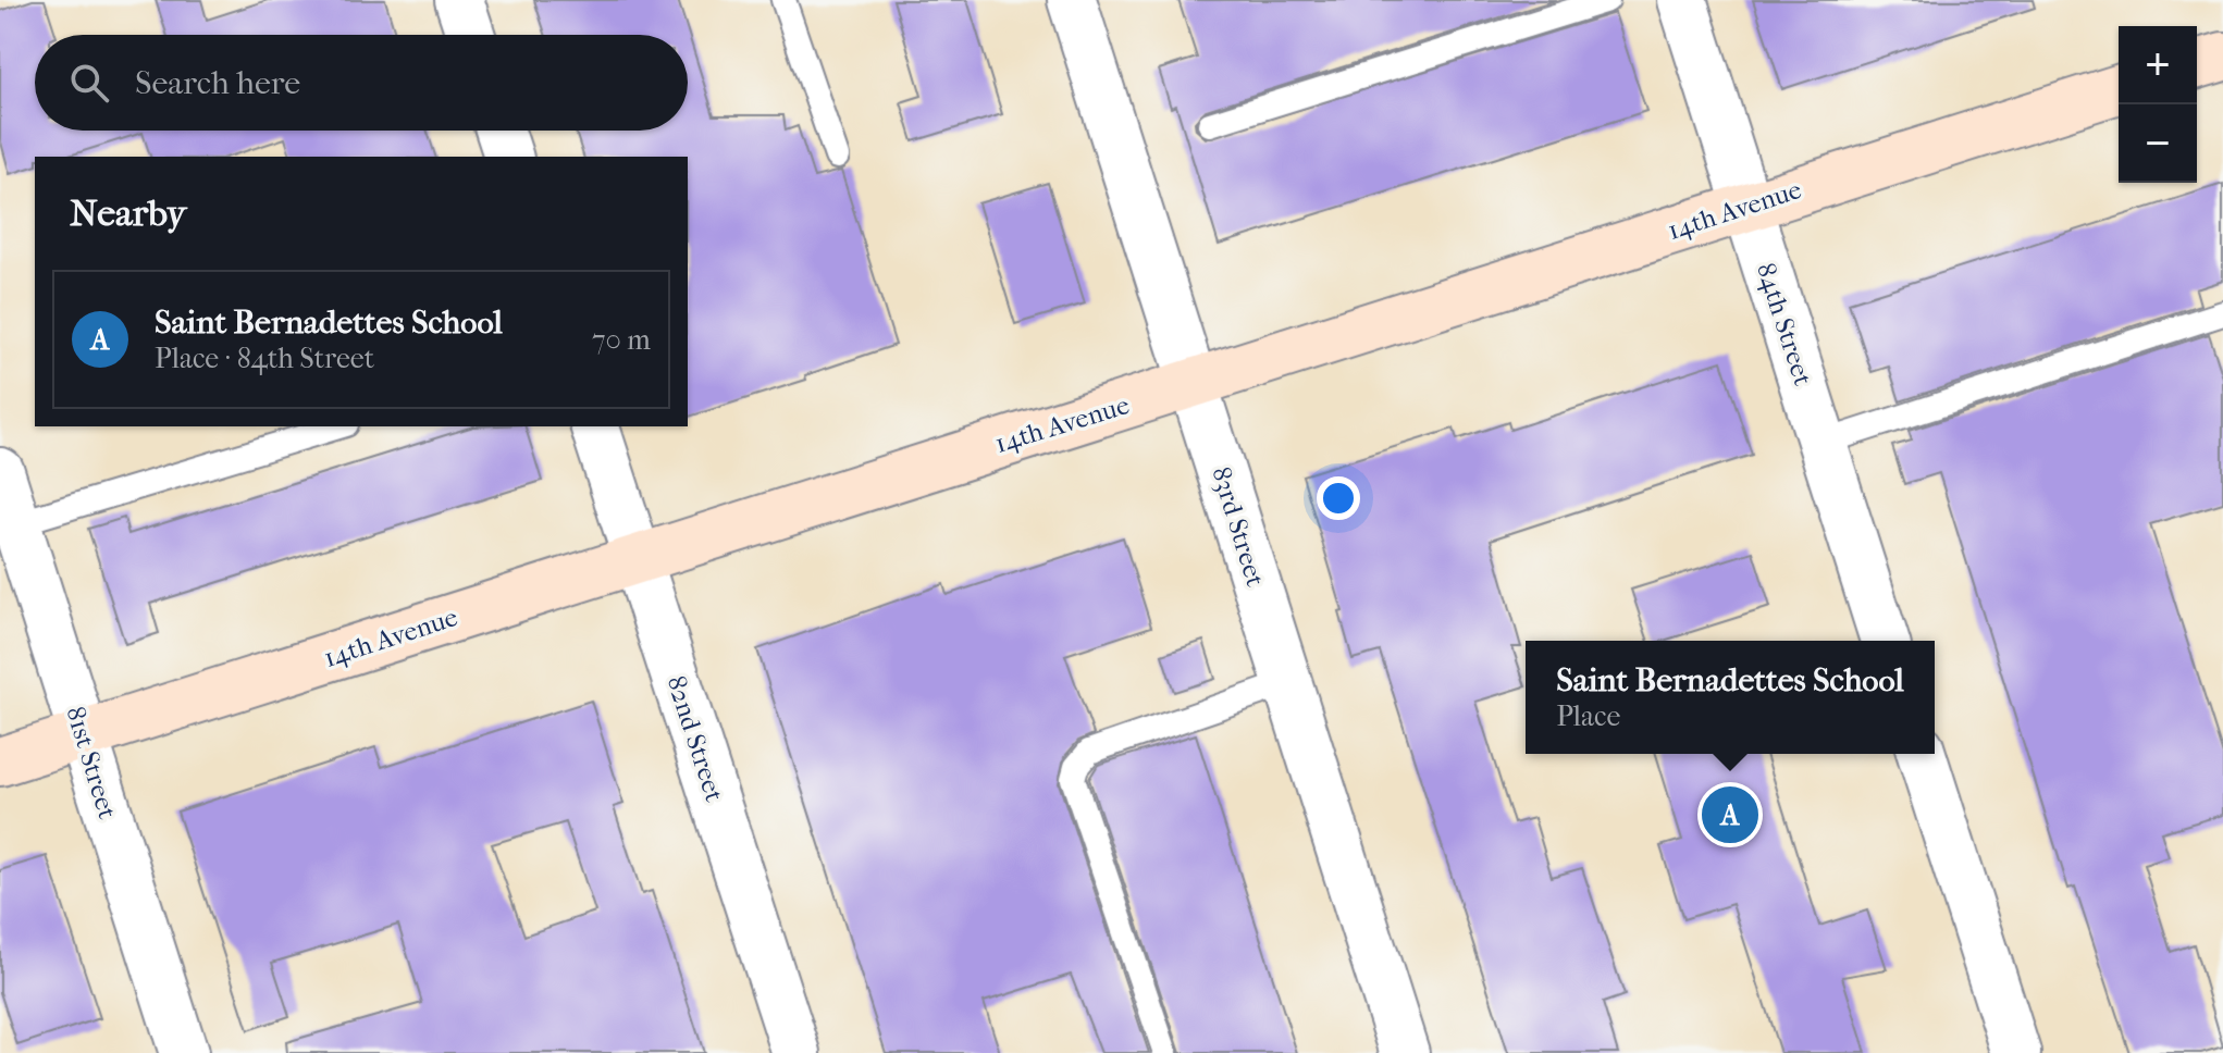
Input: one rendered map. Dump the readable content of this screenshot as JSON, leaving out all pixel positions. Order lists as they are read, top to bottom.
{
  "streets": {
    "main road": ["14th Avenue"],
    "street": [
      "84th Street",
      "83rd Street",
      "82nd Street",
      "81st Street"
    ]
  },
  "crossings": [
    ["14th Avenue", "84th Street"],
    ["14th Avenue", "83rd Street"],
    ["14th Avenue", "82nd Street"],
    ["14th Avenue", "81st Street"]
  ],
  "page": {
    "map_buttons": ["+", "−"],
    "search": "Search here",
    "heading": "Nearby",
    "list": [
      {
        "mark": "A",
        "name": "Saint Bernadettes School",
        "note": "Place · 84th Street",
        "value": "70 m"
      }
    ],
    "popup": ["Saint Bernadettes School", "Place"],
    "pins": "A"
  }
}
